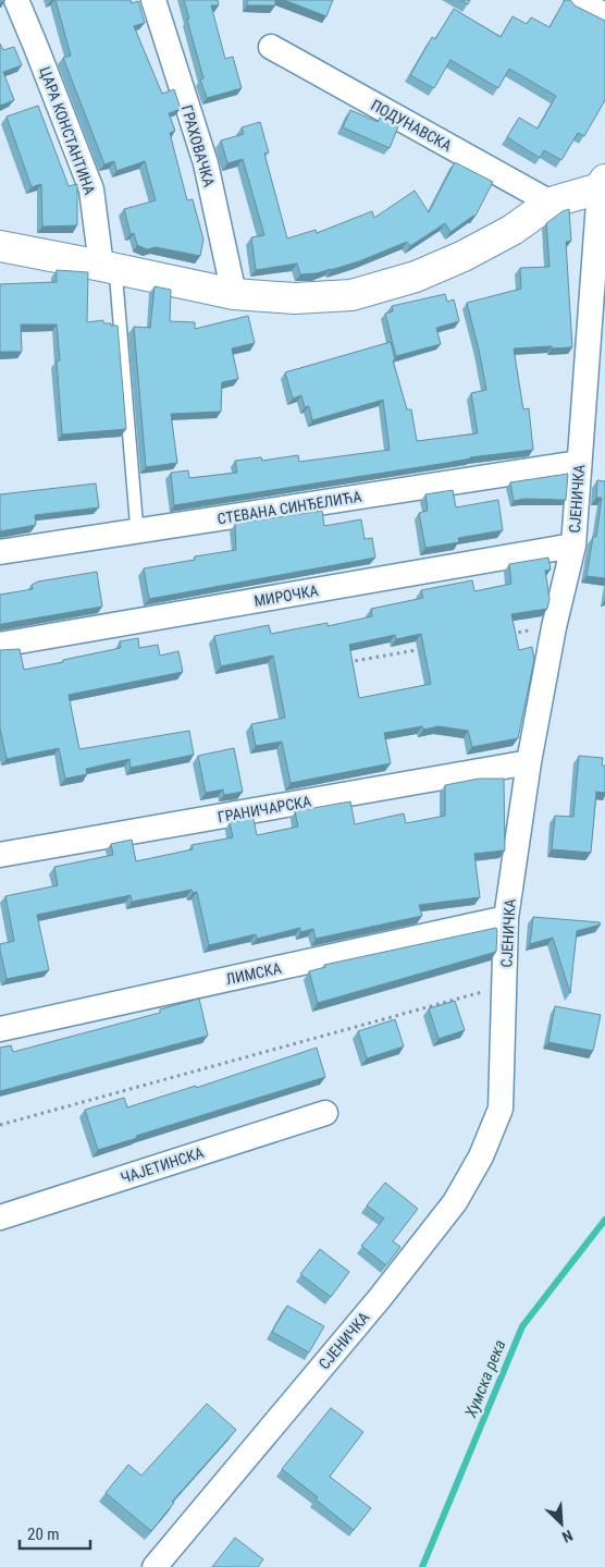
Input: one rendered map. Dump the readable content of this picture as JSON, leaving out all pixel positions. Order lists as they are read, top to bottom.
{
  "streets": {
    "street": [
      "ПОДУНАВСКА",
      "ЦАРА КОНСТАНТИНА",
      "ГРАХОВАЧКА",
      "СЈЕНИЧКА",
      "СТЕВАНА СИНЂЕЛИЋА",
      "МИРОЧКА",
      "ГРАНИЧАРСКА",
      "ЛИМСКА",
      "ЧАЈЕТИНСКА"
    ]
  },
  "crossings": [
    ["СЈЕНИЧКА", "СТЕВАНА СИНЂЕЛИЋА"],
    ["СЈЕНИЧКА", "МИРОЧКА"],
    ["СЈЕНИЧКА", "ГРАНИЧАРСКА"],
    ["СЈЕНИЧКА", "ЛИМСКА"]
  ],
  "water": ["Хумска река"],
  "scale_bar": "20 m",
  "north": "bottom right"
}
